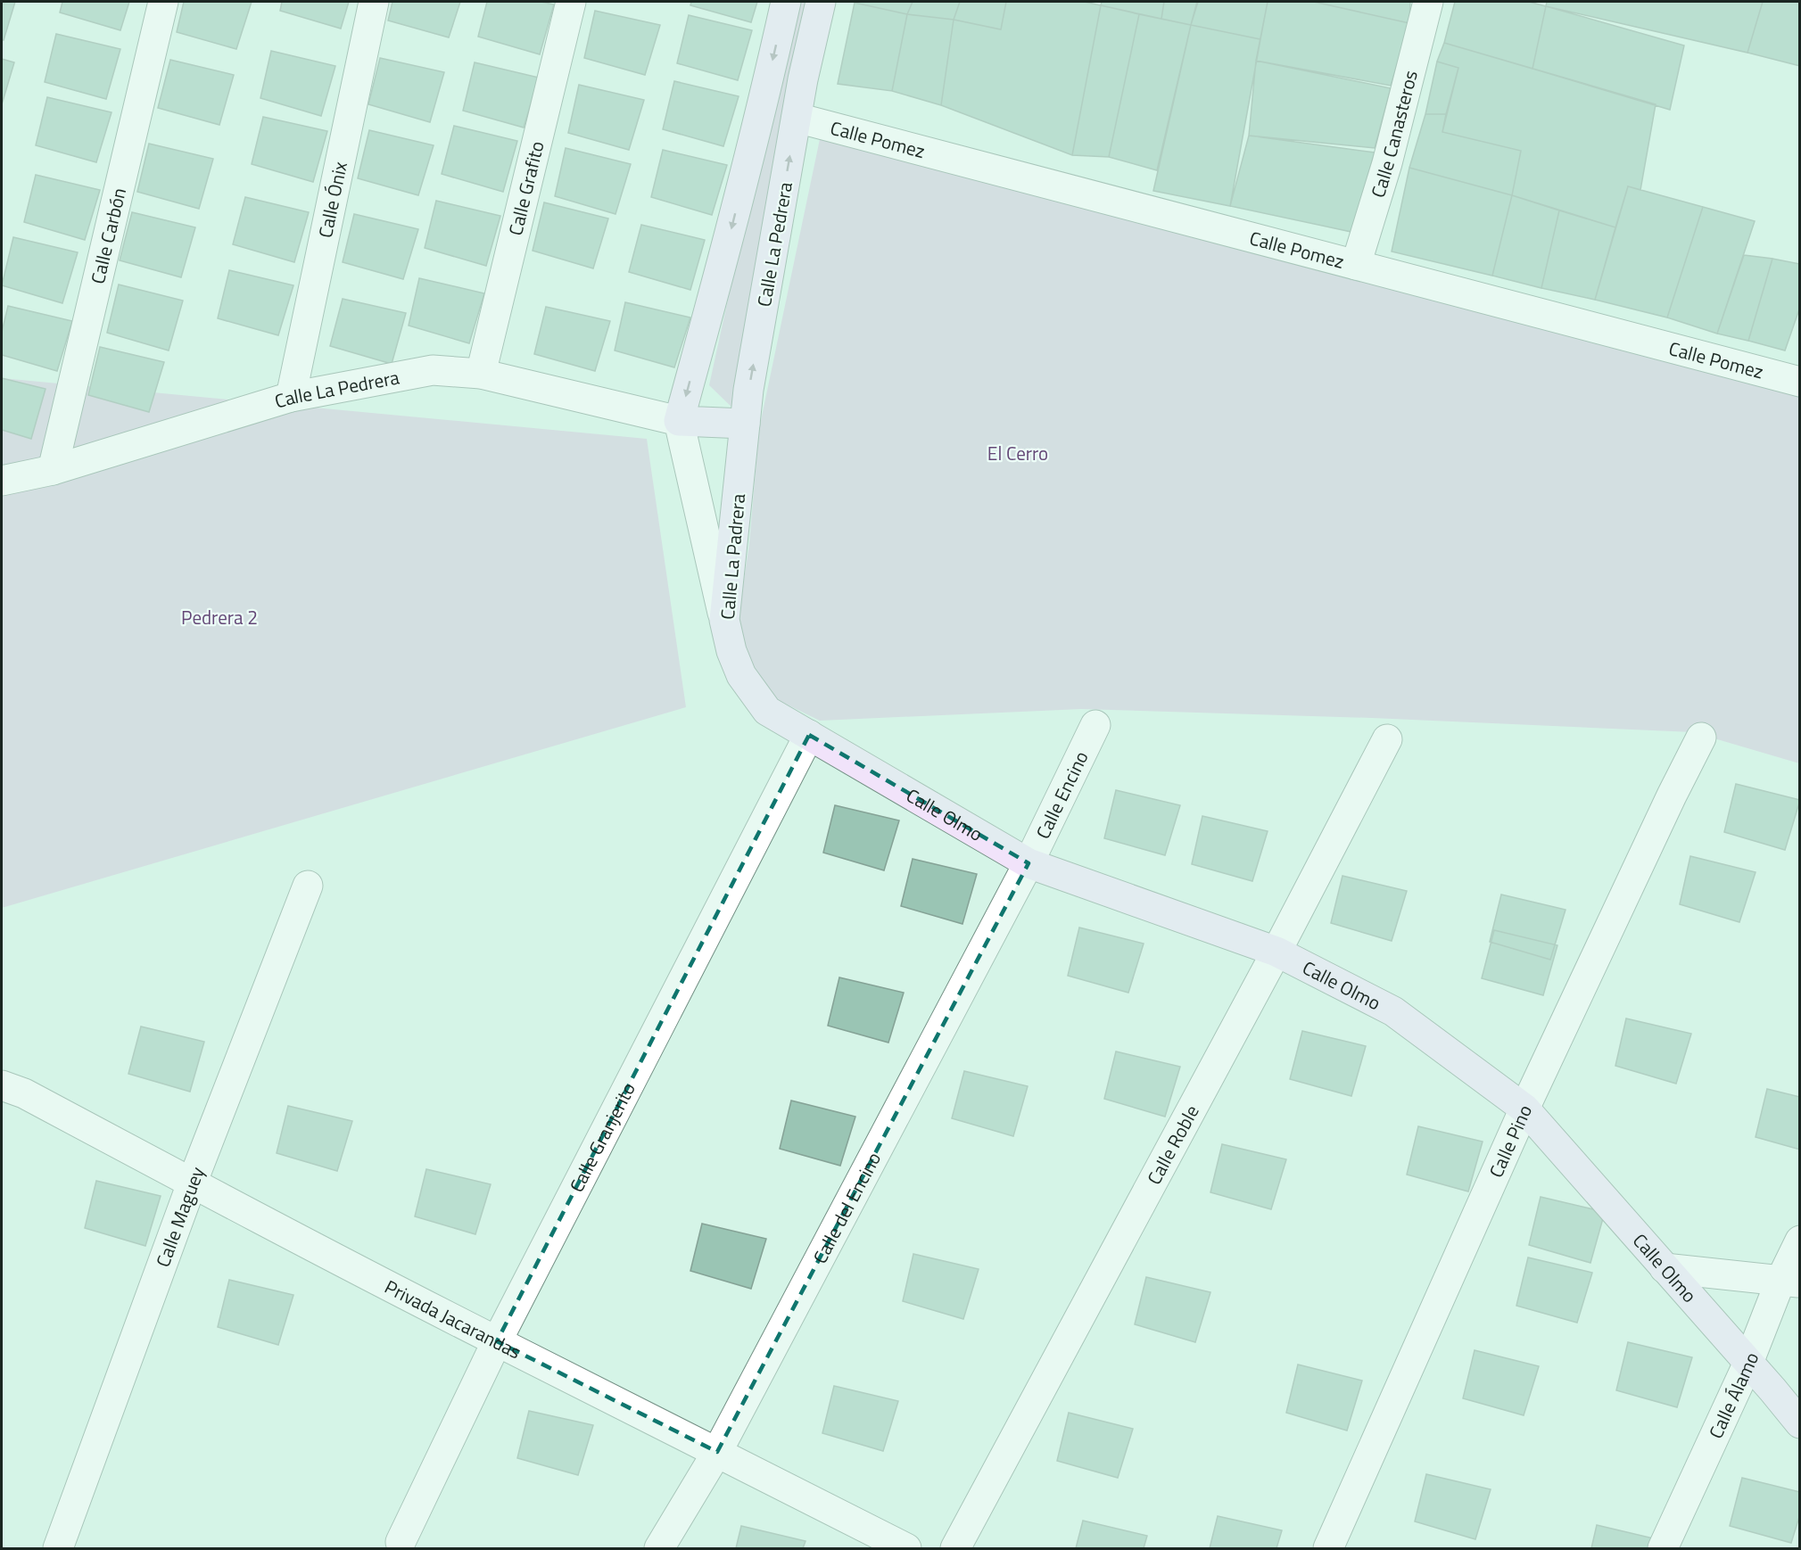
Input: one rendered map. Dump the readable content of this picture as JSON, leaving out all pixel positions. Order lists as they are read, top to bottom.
{
  "streets": {
    "main road": ["Calle La Pedrera", "Calle La Padrera", "Calle Olmo"],
    "street": [
      "Calle Canasteros",
      "Calle Pomez",
      "Calle Grafito",
      "Calle Ónix",
      "Calle Carbón",
      "Calle Encino",
      "Calle Granjerito",
      "Calle Pino",
      "Calle Roble",
      "Calle del Encino",
      "Calle Maguey",
      "Privada Jacarandas",
      "Calle Álamo"
    ]
  },
  "crossings": [
    ["Calle Canasteros", "Calle Pomez"],
    ["Calle Pomez", "Calle La Pedrera"],
    ["Calle Grafito", "Calle La Pedrera"],
    ["Calle Ónix", "Calle La Pedrera"],
    ["Calle Carbón", "Calle La Pedrera"],
    ["Calle La Pedrera", "Calle La Padrera"],
    ["Calle La Padrera", "Calle Olmo"],
    ["Calle Encino", "Calle Olmo"],
    ["Calle Encino", "Calle del Encino"],
    ["Calle Olmo", "Calle Granjerito"],
    ["Calle Olmo", "Calle Pino"],
    ["Calle Olmo", "Calle Roble"],
    ["Calle Olmo", "Calle del Encino"],
    ["Calle Olmo", "Calle Álamo"],
    ["Calle Granjerito", "Privada Jacarandas"],
    ["Calle del Encino", "Privada Jacarandas"],
    ["Calle Maguey", "Privada Jacarandas"]
  ],
  "parks": ["El Cerro", "Pedrera 2"]
}
